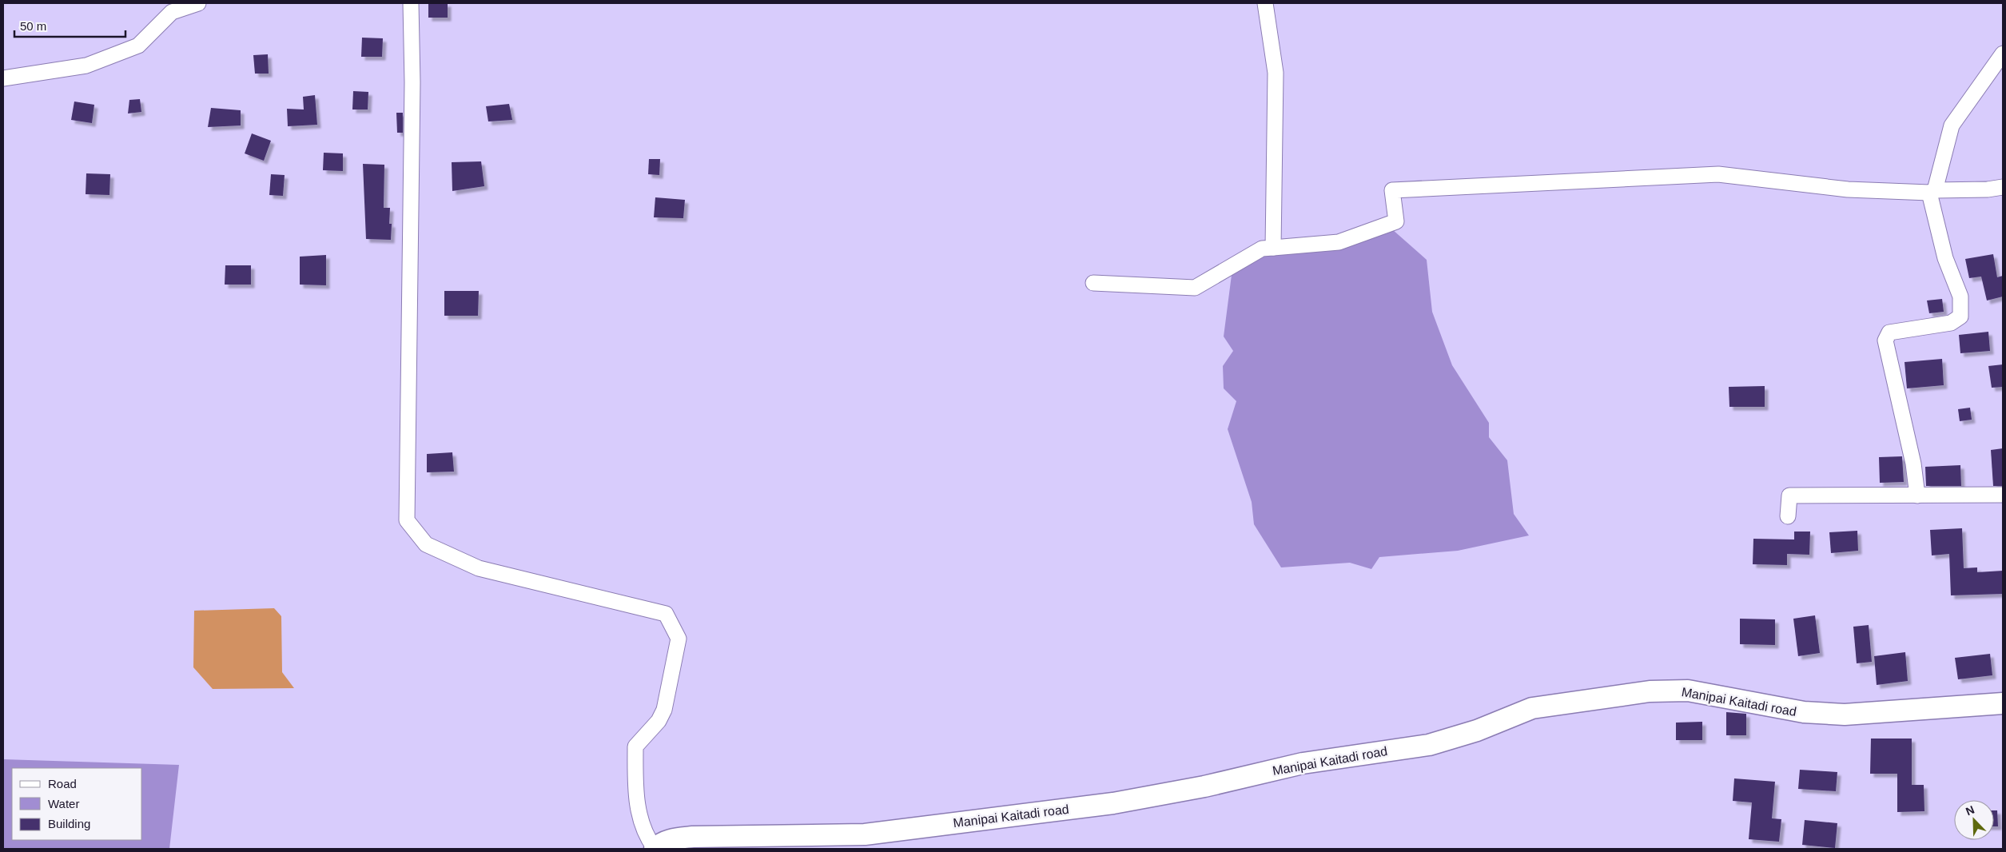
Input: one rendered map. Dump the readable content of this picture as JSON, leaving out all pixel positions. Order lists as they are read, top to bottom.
{
  "streets": {
    "main road": ["Manipai Kaitadi road"]
  },
  "legend": ["Road", "Water", "Building"],
  "scale_bar": "50 m",
  "north": "top left"
}
